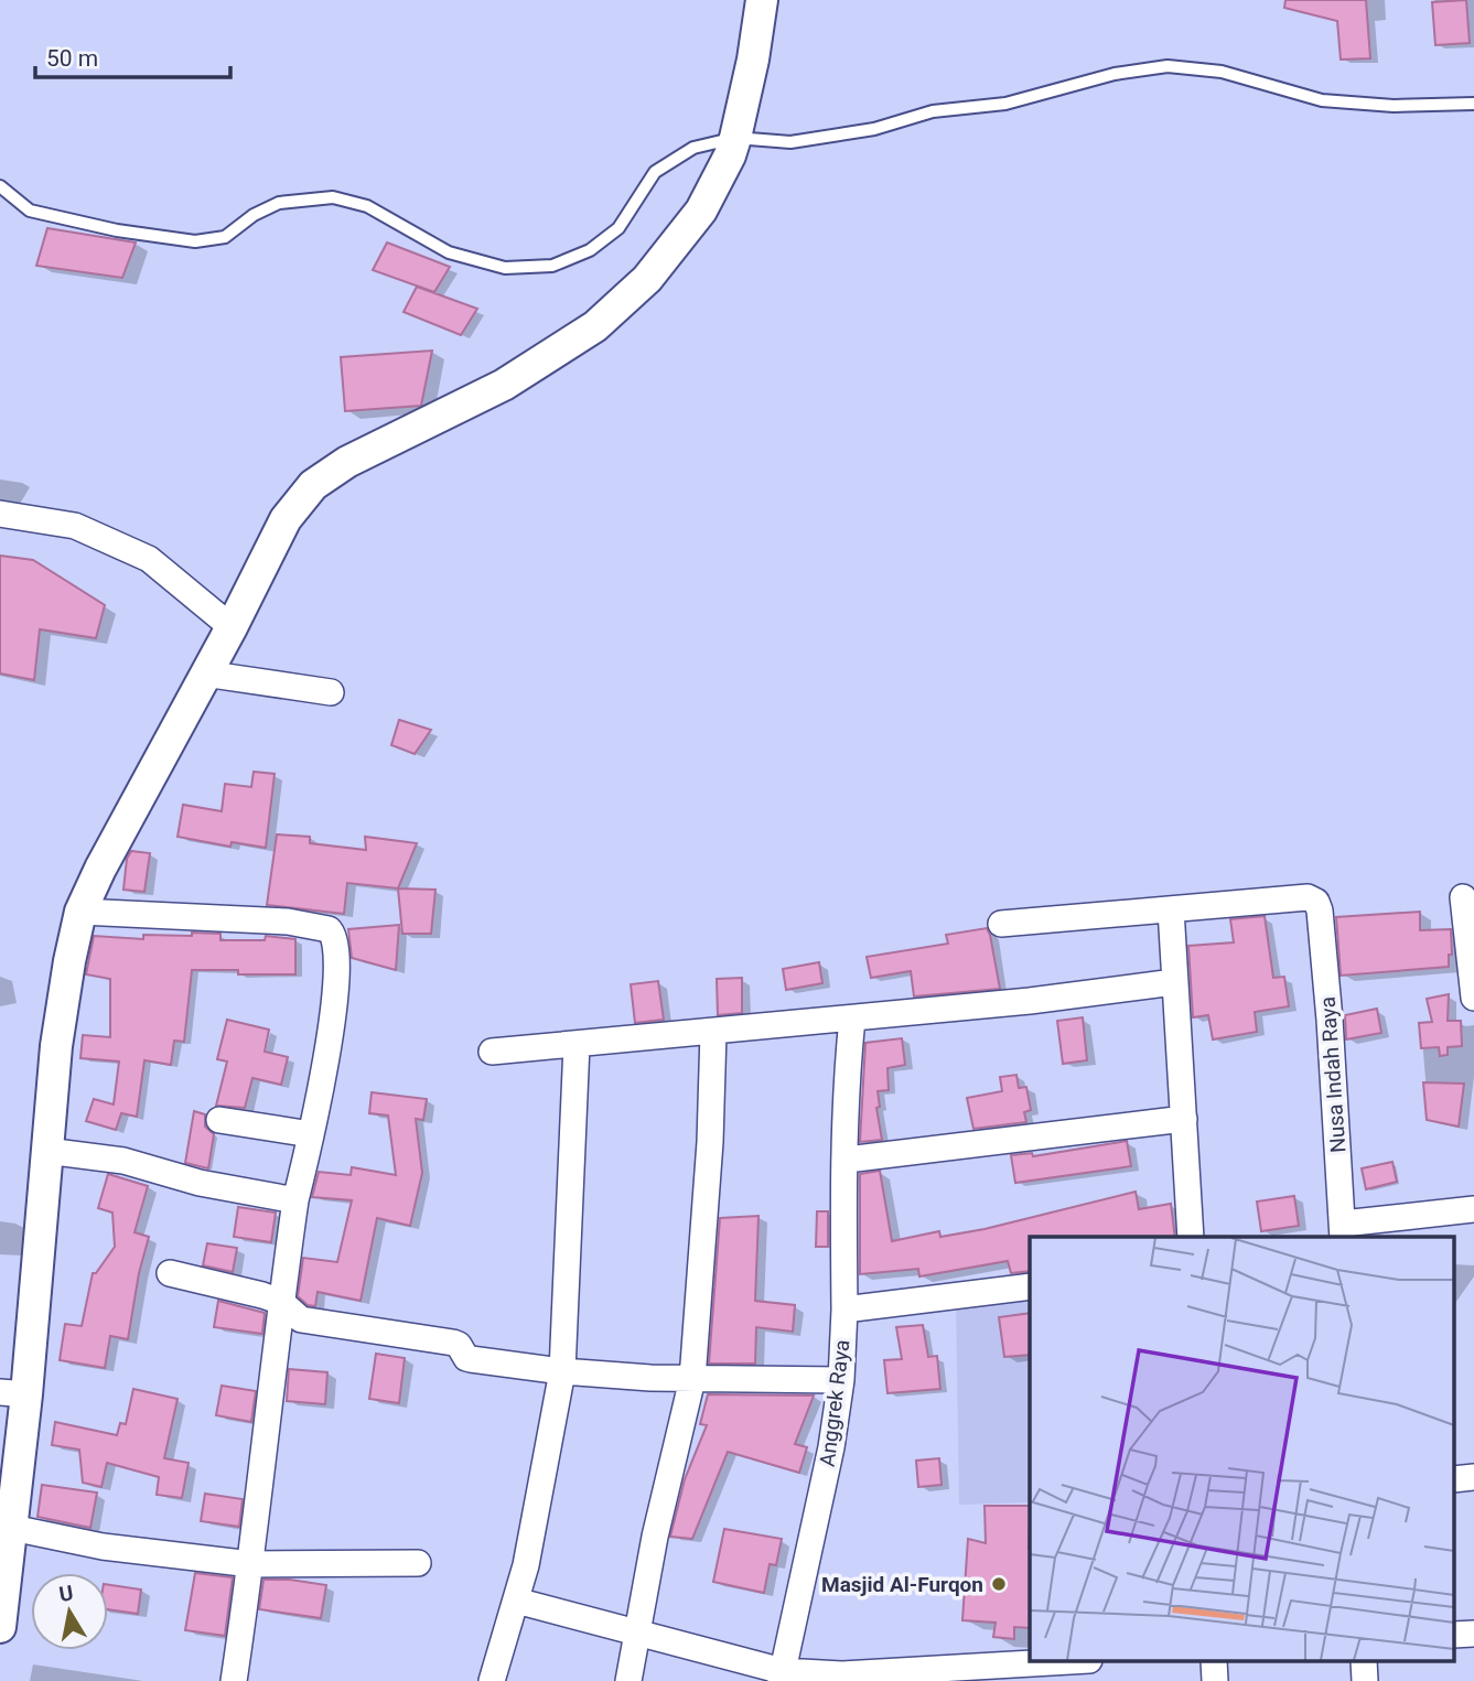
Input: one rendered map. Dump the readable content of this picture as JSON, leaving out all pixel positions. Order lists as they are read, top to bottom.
{
  "streets": {
    "street": ["Nusa Indah Raya", "Anggrek Raya"]
  },
  "places": ["Masjid Al-Furqon"],
  "scale_bar": "50 m",
  "north": "top"
}
